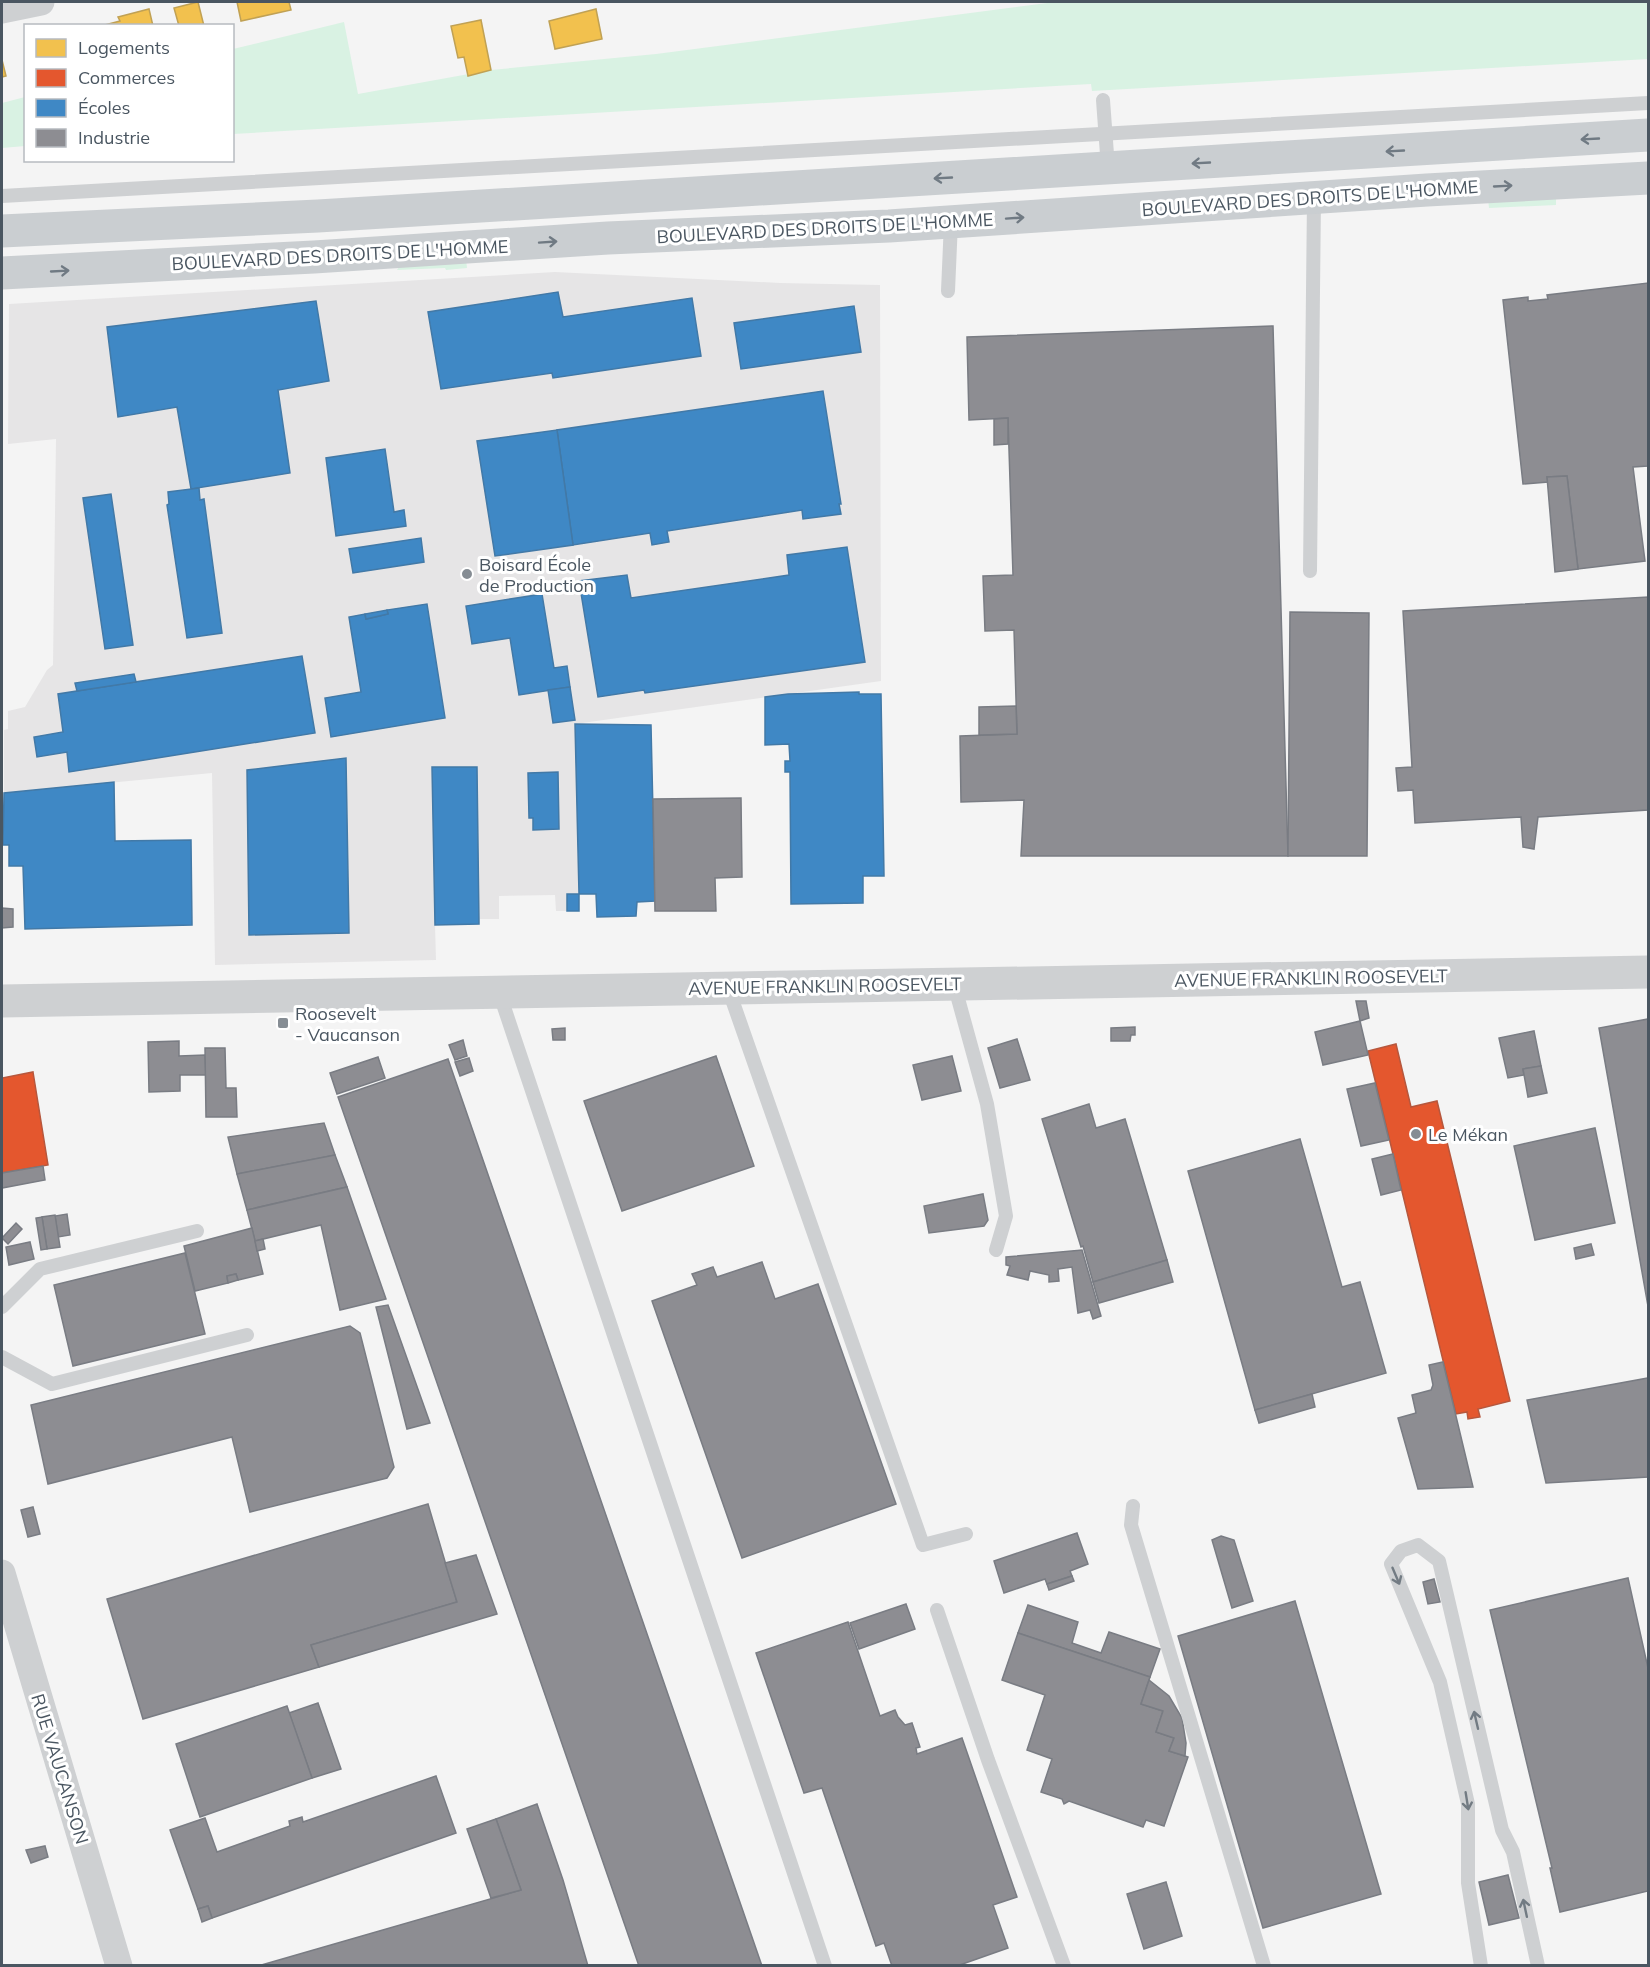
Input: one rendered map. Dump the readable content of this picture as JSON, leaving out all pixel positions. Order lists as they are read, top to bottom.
{
  "streets": {
    "main road": ["BOULEVARD DES DROITS DE L'HOMME"],
    "street": ["AVENUE FRANKLIN ROOSEVELT", "RUE VAUCANSON"]
  },
  "places": {
    "other": ["Boisard École de Production", "Le Mékan"],
    "transit": ["Roosevelt - Vaucanson"]
  },
  "legend": [
    "Logements",
    "Commerces",
    "Écoles",
    "Industrie"
  ]
}
